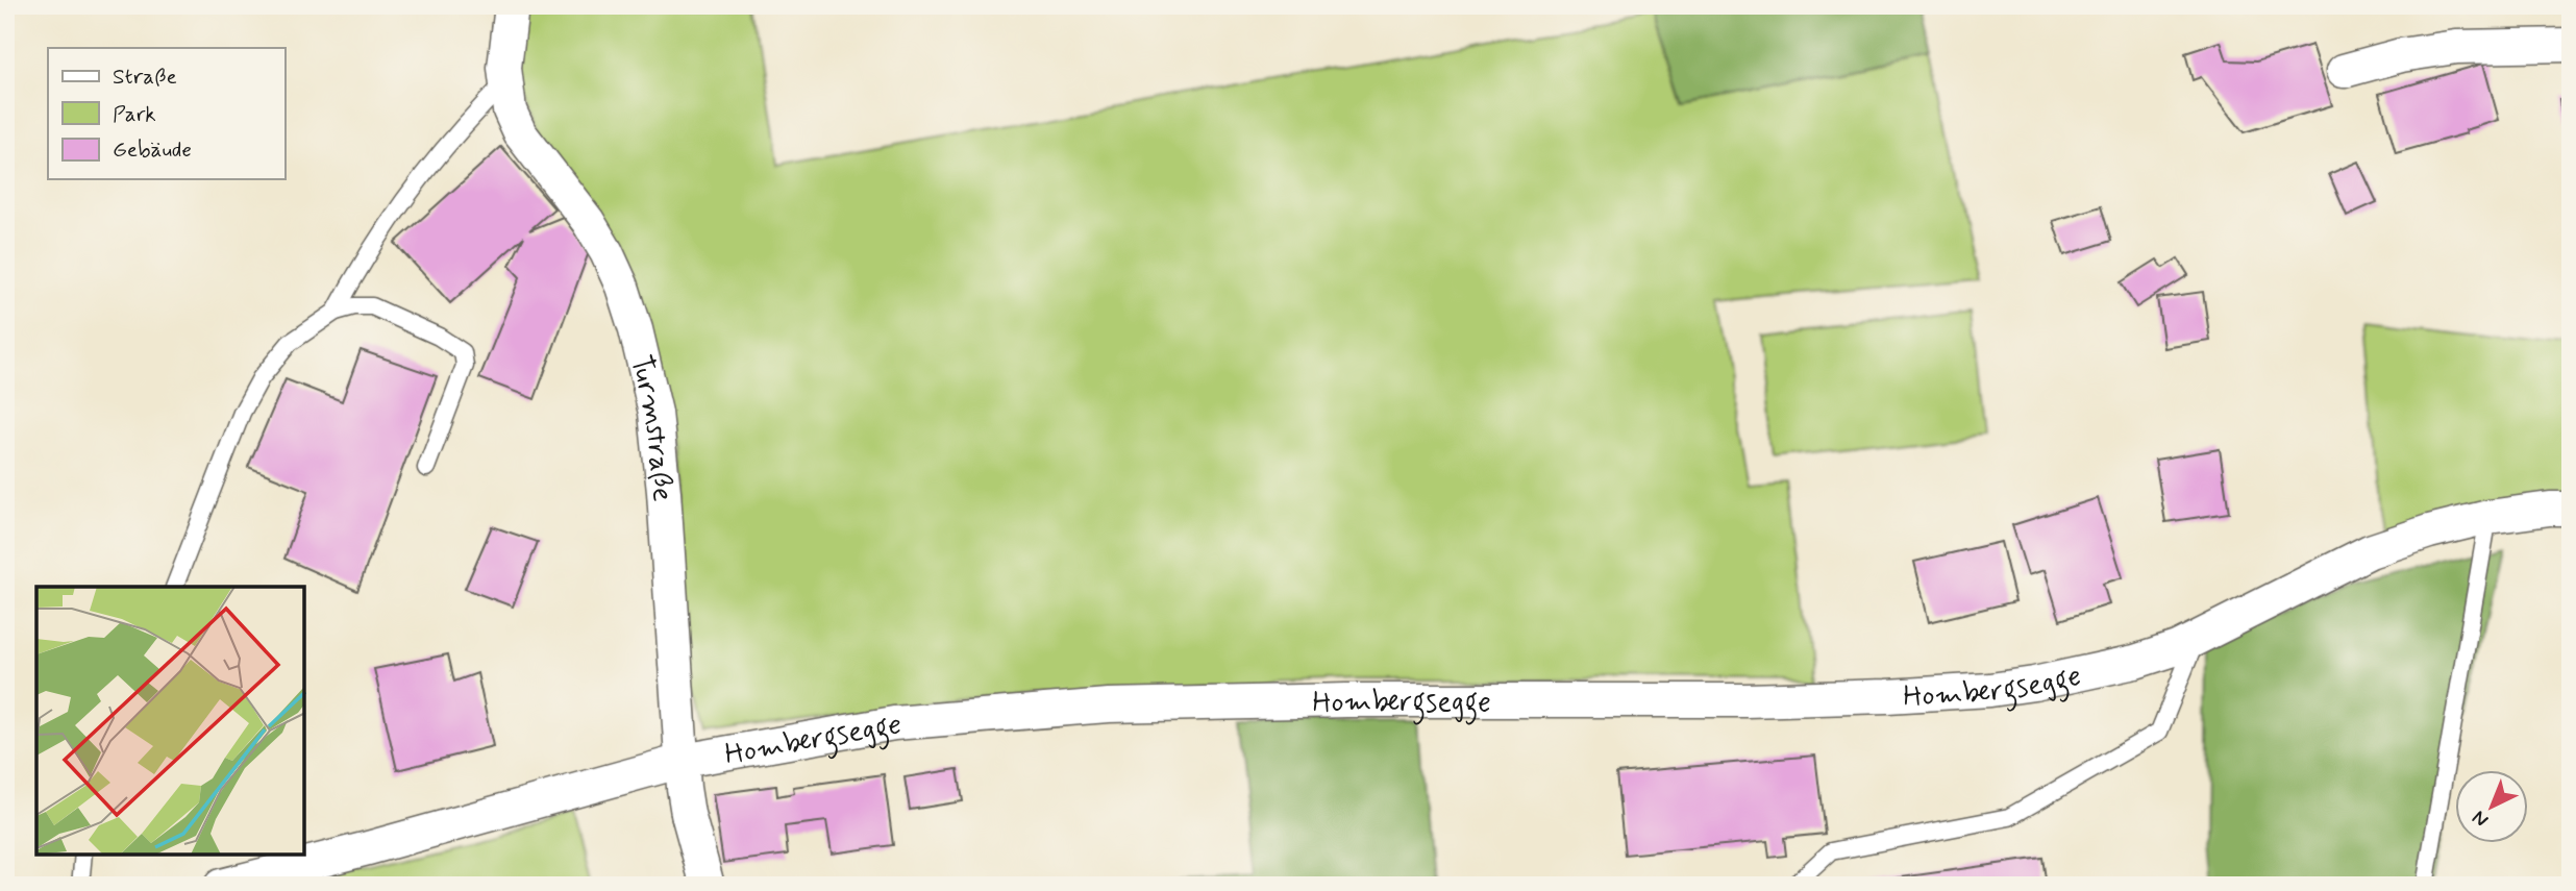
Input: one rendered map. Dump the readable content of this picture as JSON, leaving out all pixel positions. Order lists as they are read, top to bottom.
{
  "streets": {
    "street": ["Turmstraße", "Hombergsegge"]
  },
  "crossings": [
    ["Turmstraße", "Hombergsegge"]
  ],
  "legend": ["Straße", "Park", "Gebäude"],
  "north": "bottom left"
}
